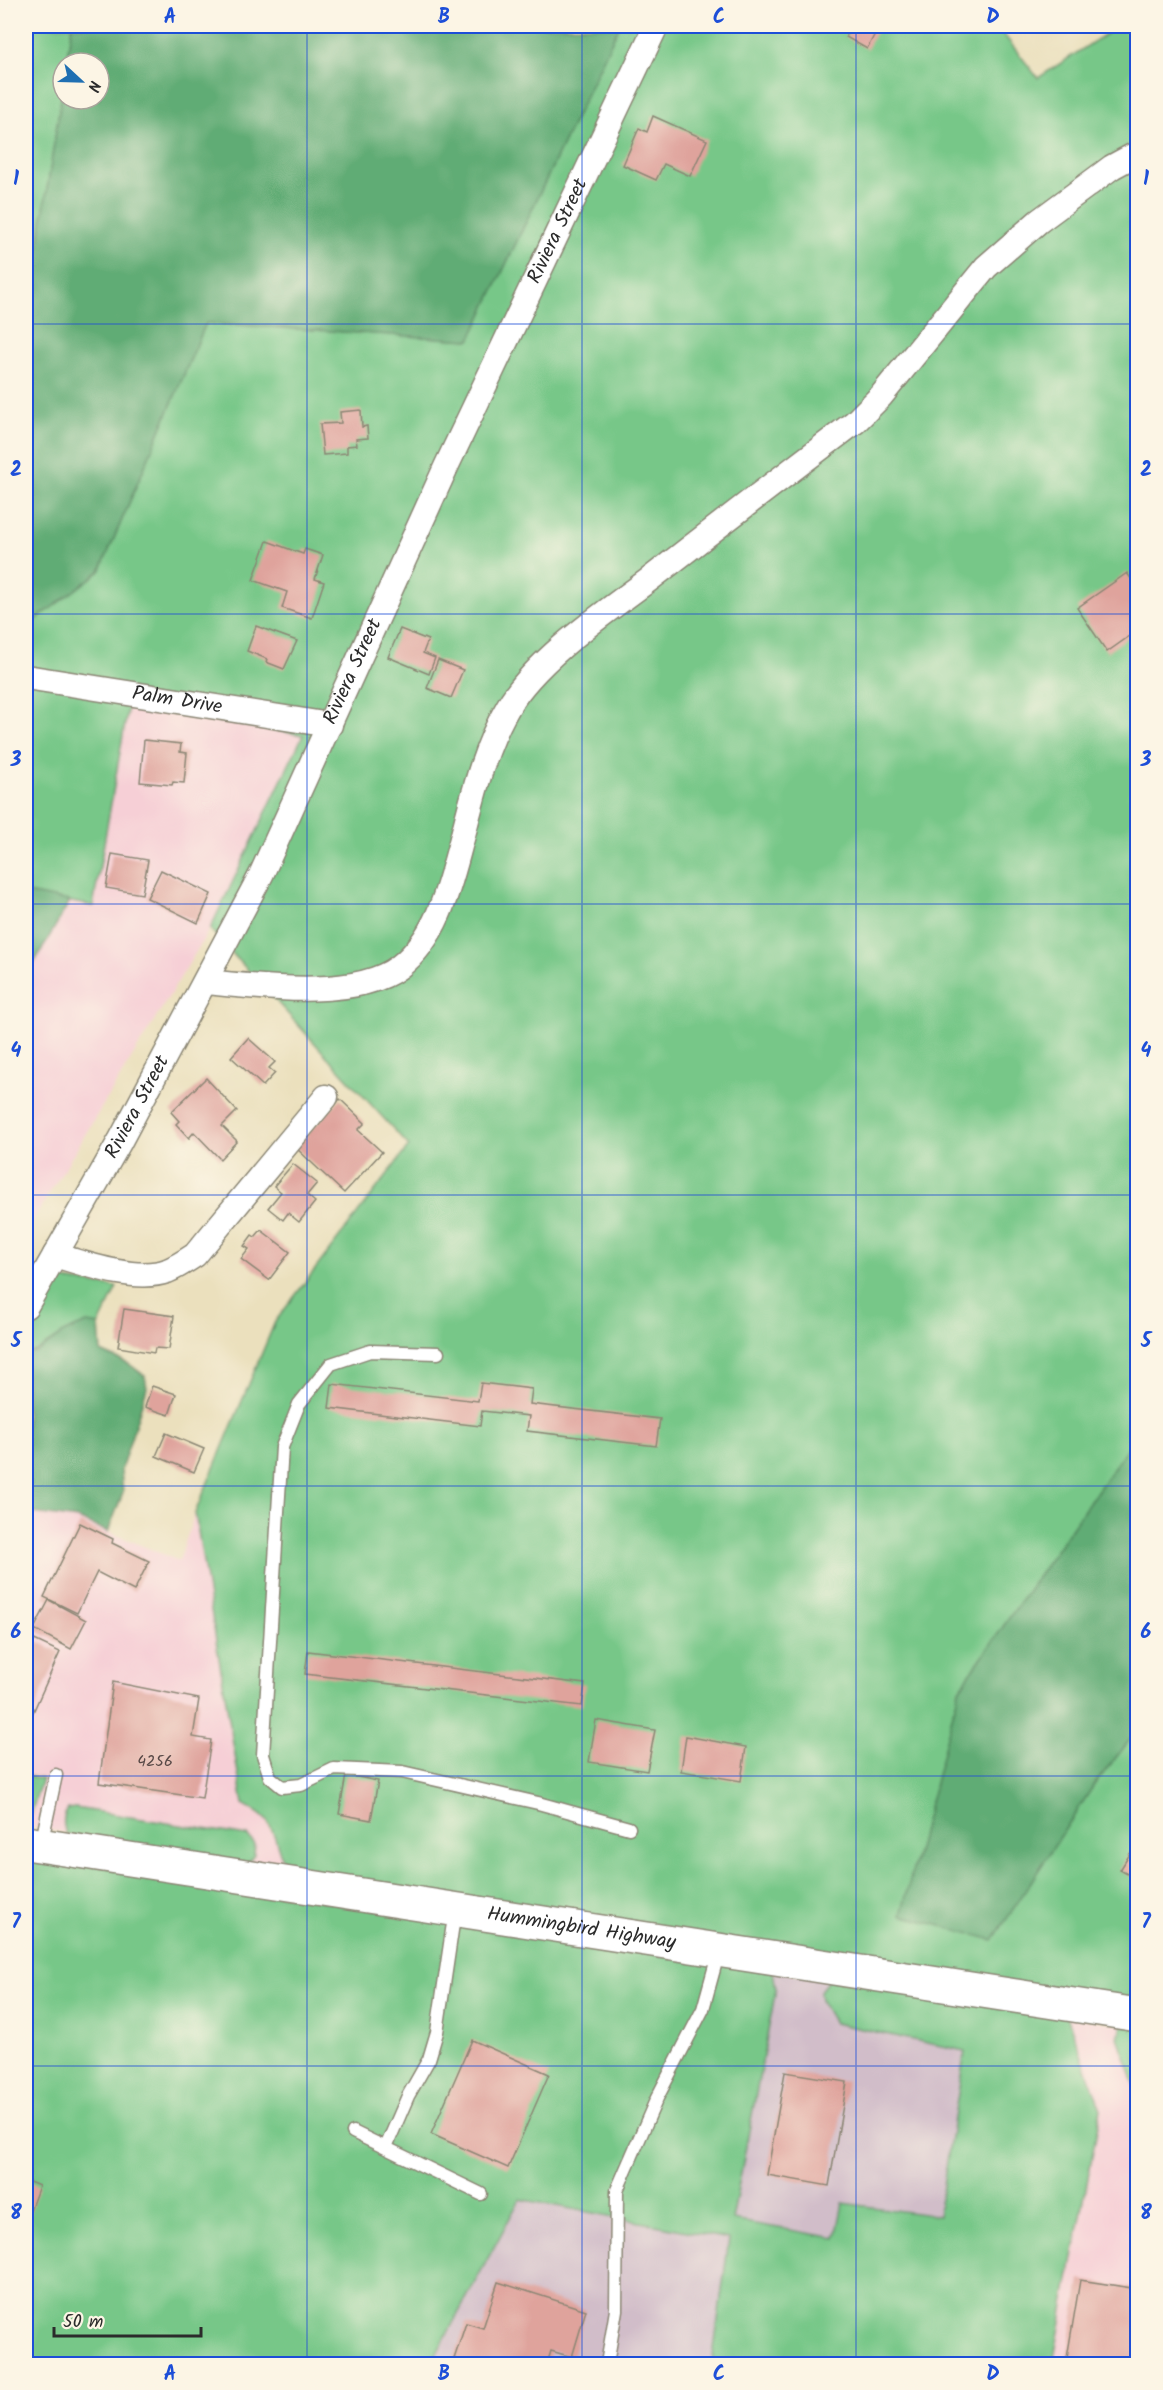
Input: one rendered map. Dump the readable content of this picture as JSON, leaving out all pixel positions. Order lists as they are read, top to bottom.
{
  "streets": {
    "main road": ["Hummingbird Highway"],
    "street": ["Riviera Street", "Palm Drive"]
  },
  "crossings": [
    ["Riviera Street", "Palm Drive"]
  ],
  "house_numbers": ["4256"],
  "scale_bar": "50 m",
  "north": "right",
  "grid": {
    "columns": [
      "A",
      "B",
      "C",
      "D"
    ],
    "rows": [
      "1",
      "2",
      "3",
      "4",
      "5",
      "6",
      "7",
      "8"
    ]
  }
}
